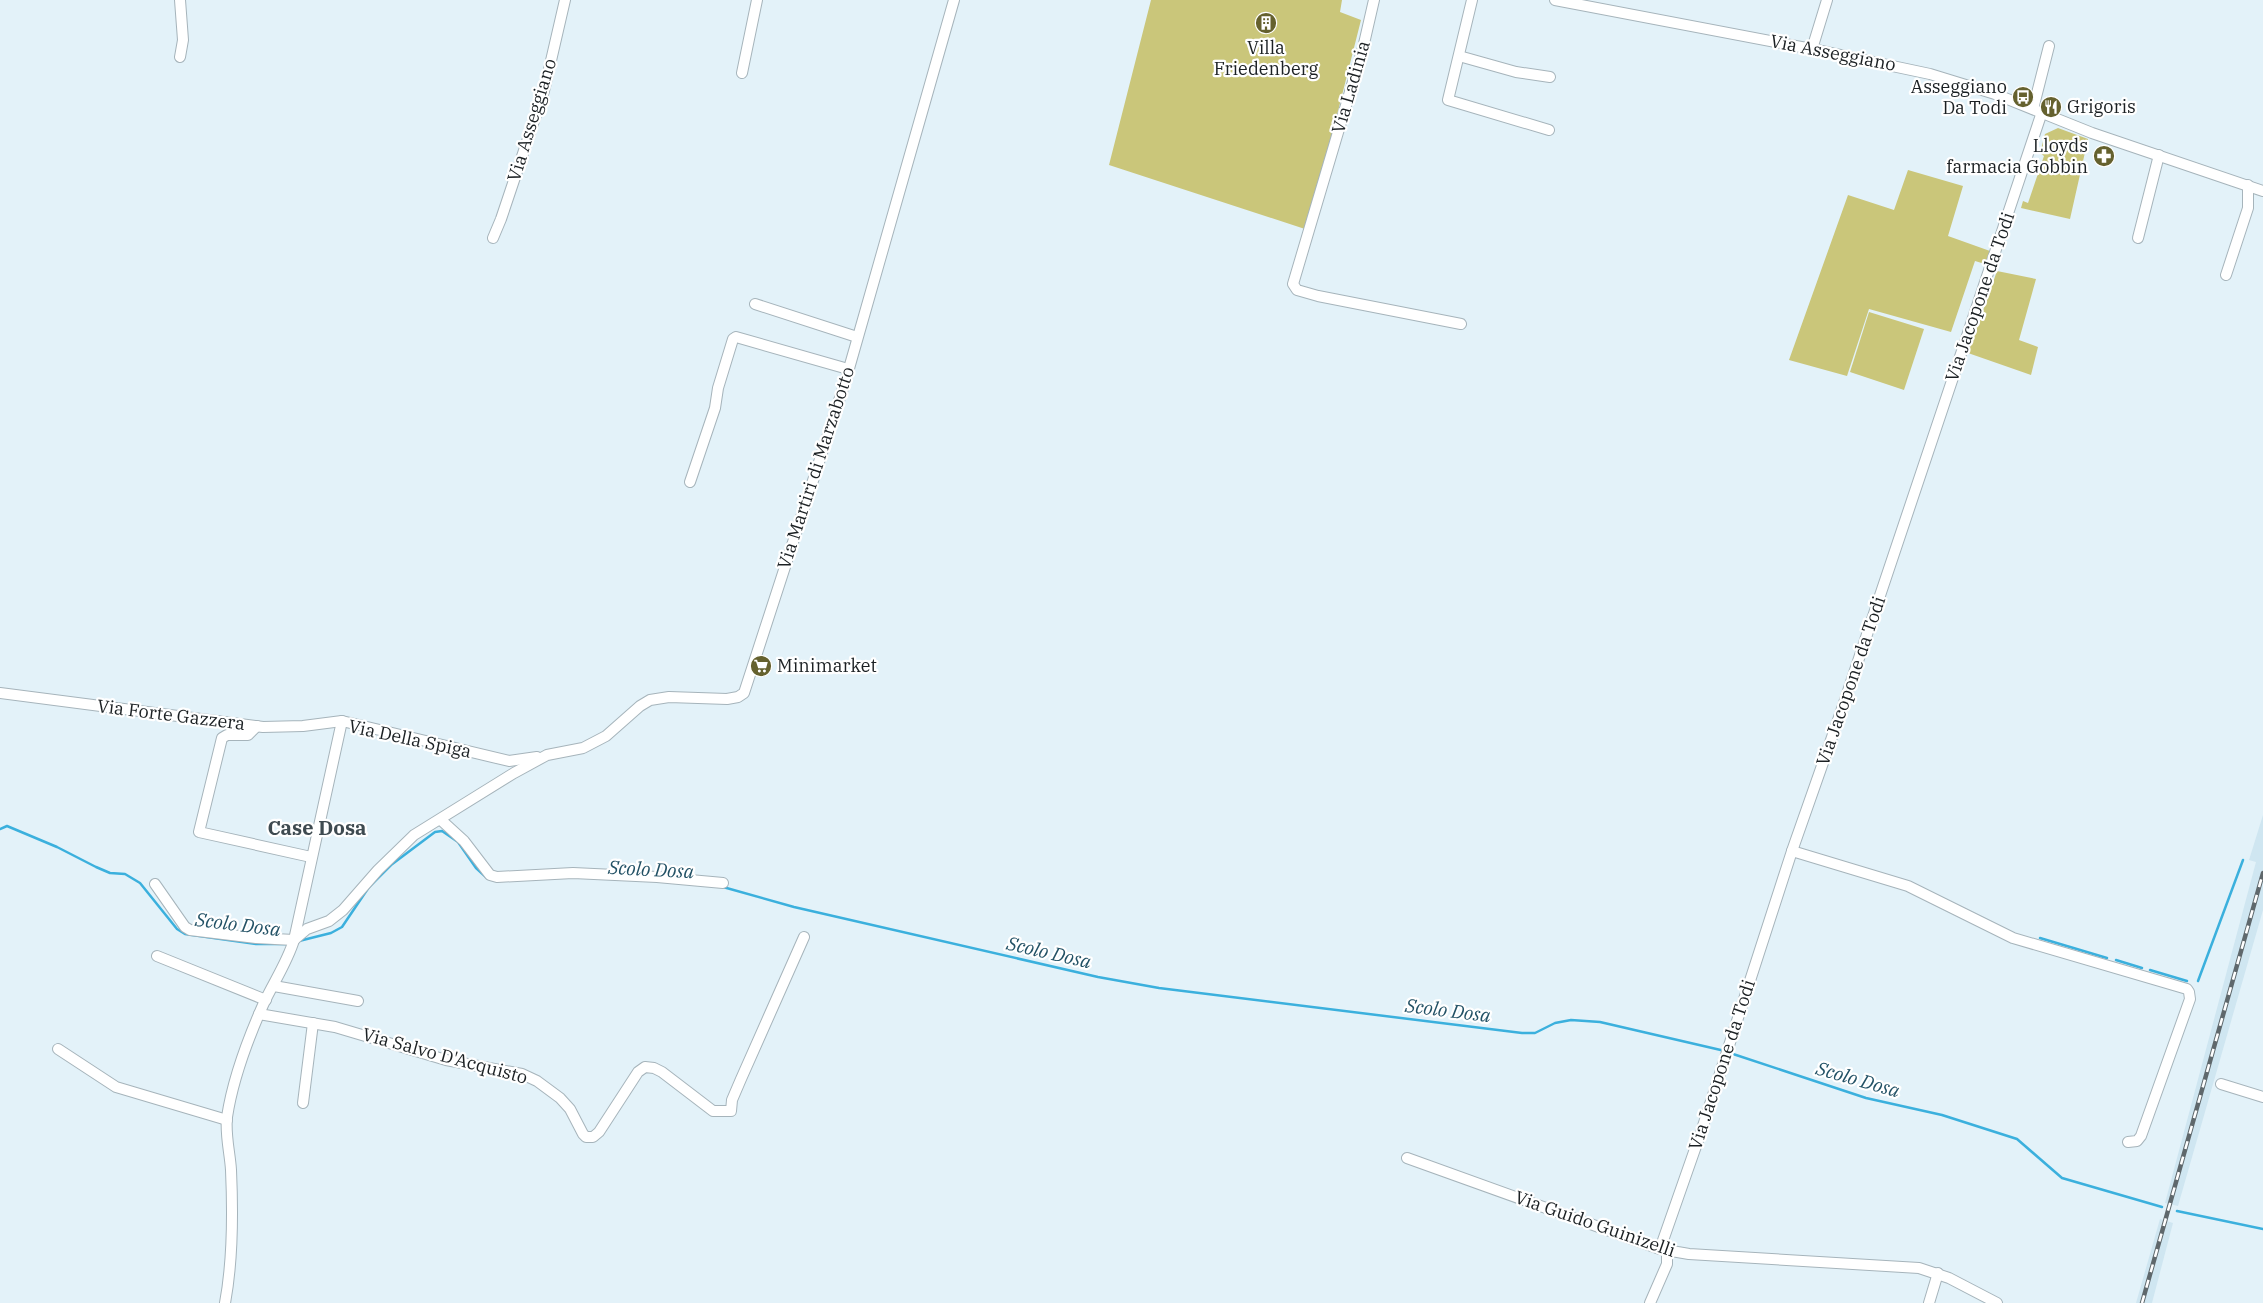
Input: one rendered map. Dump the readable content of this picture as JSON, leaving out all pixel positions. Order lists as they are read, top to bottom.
{
  "streets": {
    "street": [
      "Via Asseggiano",
      "Via Ladinia",
      "Via Jacopone da Todi",
      "Via Martiri di Marzabotto",
      "Via Forte Gazzera",
      "Via Della Spiga",
      "Via Salvo D'Acquisto",
      "Via Guido Guinizelli"
    ]
  },
  "crossings": [
    ["Via Asseggiano", "Via Jacopone da Todi"],
    ["Via Jacopone da Todi", "Via Guido Guinizelli"],
    ["Via Martiri di Marzabotto", "Via Della Spiga"],
    ["Via Forte Gazzera", "Via Della Spiga"]
  ],
  "districts": ["Case Dosa"],
  "water": ["Scolo Dosa"],
  "places": {
    "building": ["Villa Friedenberg"],
    "bus stop": ["Asseggiano Da Todi"],
    "restaurant": ["Grigoris"],
    "pharmacy": ["Lloyds farmacia Gobbin"],
    "supermarket": ["Minimarket"]
  }
}
